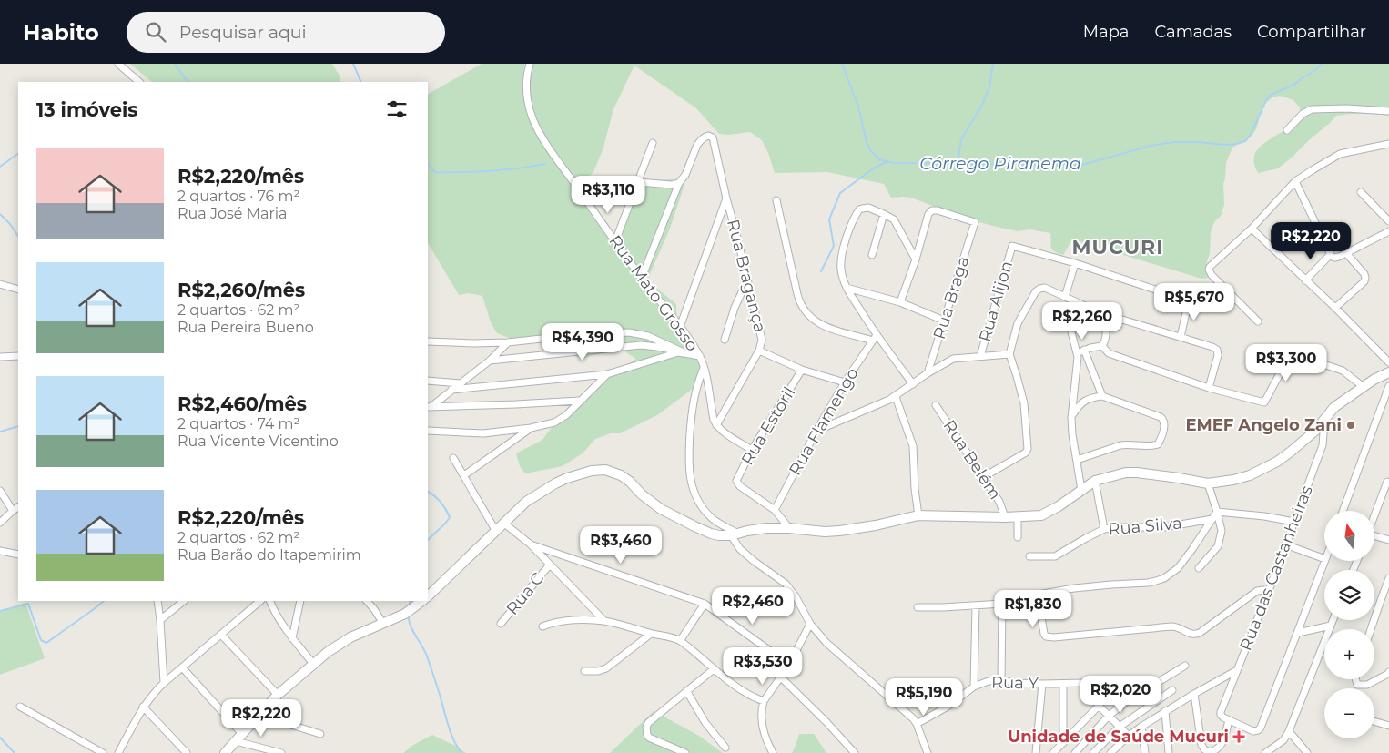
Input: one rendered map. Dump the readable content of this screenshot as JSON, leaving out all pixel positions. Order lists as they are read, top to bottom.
{
  "streets": {
    "street": [
      "Rua Bragança",
      "Rua Mato Grosso",
      "Rua Braga",
      "Rua Alijon",
      "Rua Flamengo",
      "Rua Estoril",
      "Rua Belém",
      "Rua Silva",
      "Rua das Castanheiras",
      "Rua C",
      "Rua Y"
    ]
  },
  "crossings": [
    ["Rua Bragança", "Rua Flamengo"],
    ["Rua Bragança", "Rua Estoril"],
    ["Rua Flamengo", "Rua Estoril"]
  ],
  "districts": ["MUCURI"],
  "water": ["Córrego Piranema"],
  "places": {
    "other": ["EMEF Angelo Zani"],
    "health": ["Unidade de Saúde Mucuri"]
  },
  "north": "top",
  "page": {
    "header": "Habito",
    "search": "Pesquisar aqui",
    "nav": ["Mapa", "Camadas", "Compartilhar"],
    "heading": "13 imóveis",
    "list": [
      {
        "name": "R$2,220/mês",
        "note": "2 quartos · 76 m² · Rua José Maria"
      },
      {
        "name": "R$2,260/mês",
        "note": "2 quartos · 62 m² · Rua Pereira Bueno"
      },
      {
        "name": "R$2,460/mês",
        "note": "2 quartos · 74 m² · Rua Vicente Vicentino"
      },
      {
        "name": "R$2,220/mês",
        "note": "2 quartos · 62 m² · Rua Barão do Itapemirim"
      }
    ],
    "price": [
      "R$3,110",
      "R$2,220",
      "R$5,670",
      "R$2,260",
      "R$4,390",
      "R$3,300",
      "R$3,460",
      "R$2,460",
      "R$1,830",
      "R$3,530",
      "R$2,020",
      "R$5,190",
      "R$2,220"
    ],
    "map_buttons": ["+", "−"]
  }
}
